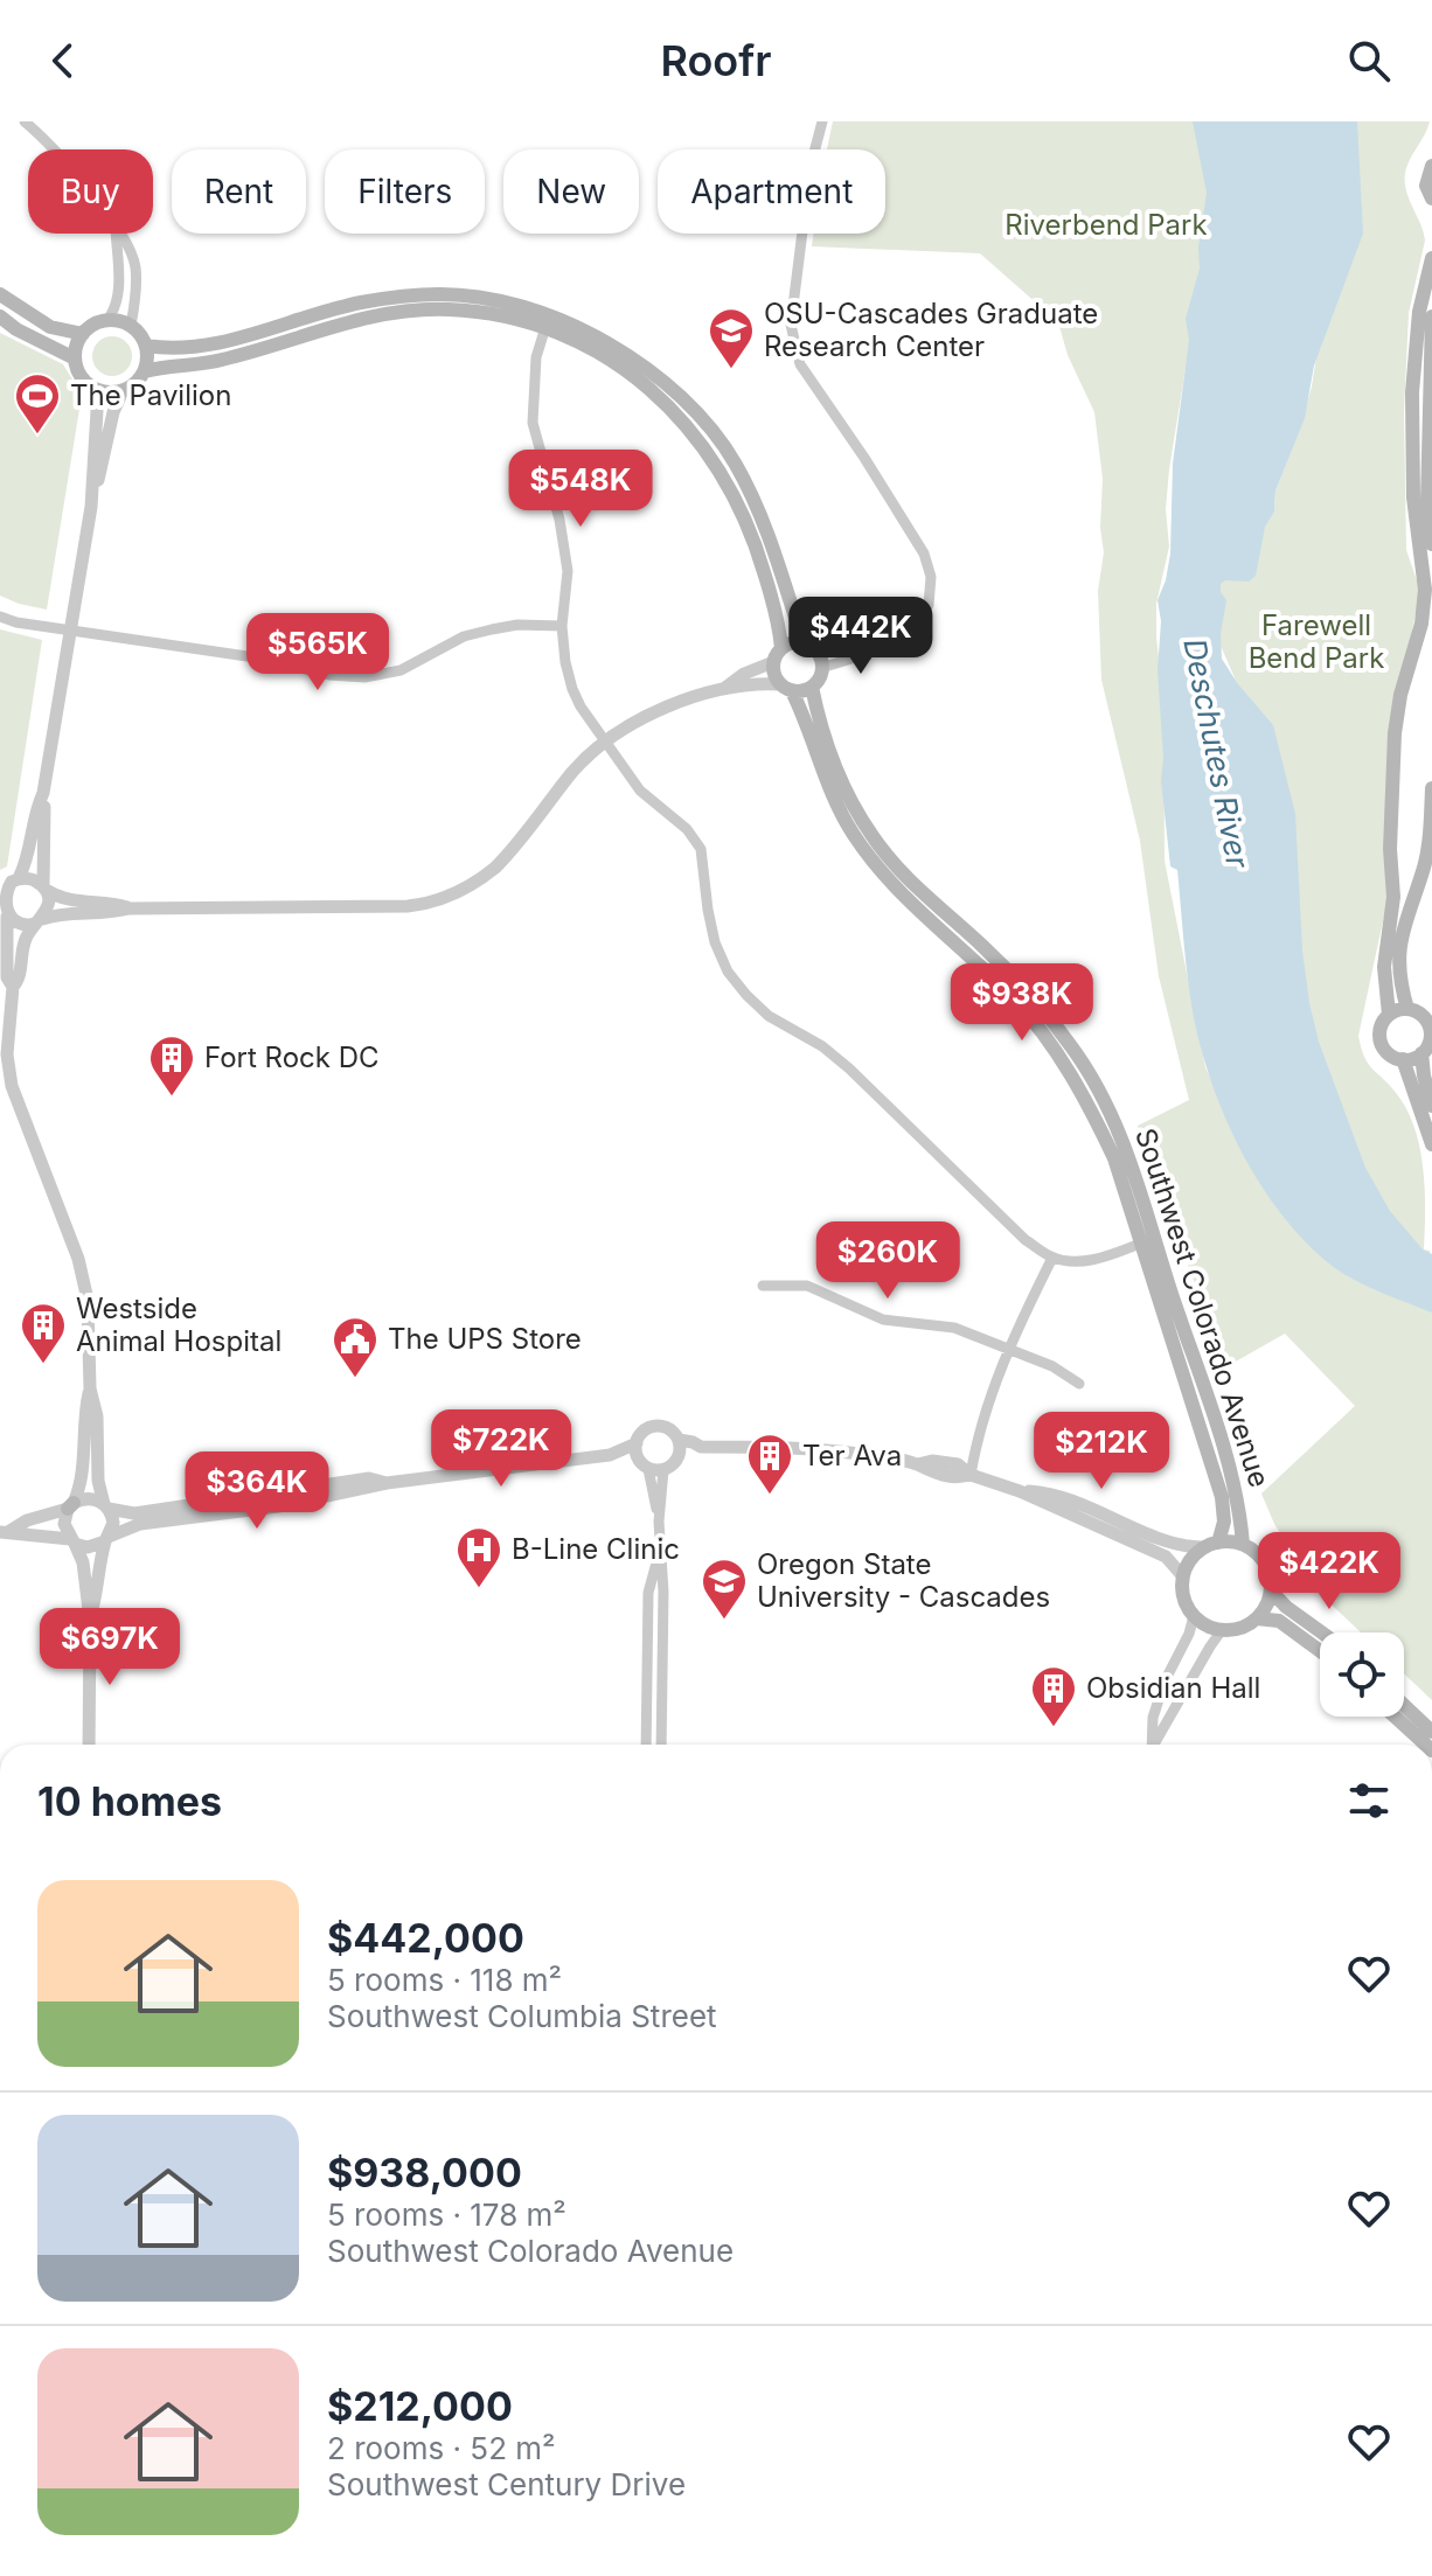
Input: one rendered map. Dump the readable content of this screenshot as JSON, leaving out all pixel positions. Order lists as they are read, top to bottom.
{
  "streets": {
    "main road": ["Southwest Colorado Avenue"]
  },
  "water": ["Deschutes River"],
  "parks": ["Riverbend Park", "Farewell Bend Park"],
  "places": {
    "school or university": ["OSU-Cascades Graduate Research Center", "Oregon State University - Cascades"],
    "sports": ["The Pavilion"],
    "building": [
      "Fort Rock DC",
      "Westside Animal Hospital",
      "Ter Ava",
      "Obsidian Hall"
    ],
    "public building": ["The UPS Store"],
    "hospital": ["B-Line Clinic"]
  },
  "page": {
    "header": "Roofr",
    "chip": [
      "Buy",
      "Rent",
      "Filters",
      "New",
      "Apartment"
    ],
    "price": [
      "$548K",
      "$442K",
      "$565K",
      "$938K",
      "$260K",
      "$722K",
      "$212K",
      "$364K",
      "$422K",
      "$697K"
    ],
    "heading": "10 homes",
    "list": [
      {
        "name": "$442,000",
        "note": "5 rooms · 118 m² · Southwest Columbia Street"
      },
      {
        "name": "$938,000",
        "note": "5 rooms · 178 m² · Southwest Colorado Avenue"
      },
      {
        "name": "$212,000",
        "note": "2 rooms · 52 m² · Southwest Century Drive"
      }
    ]
  }
}
